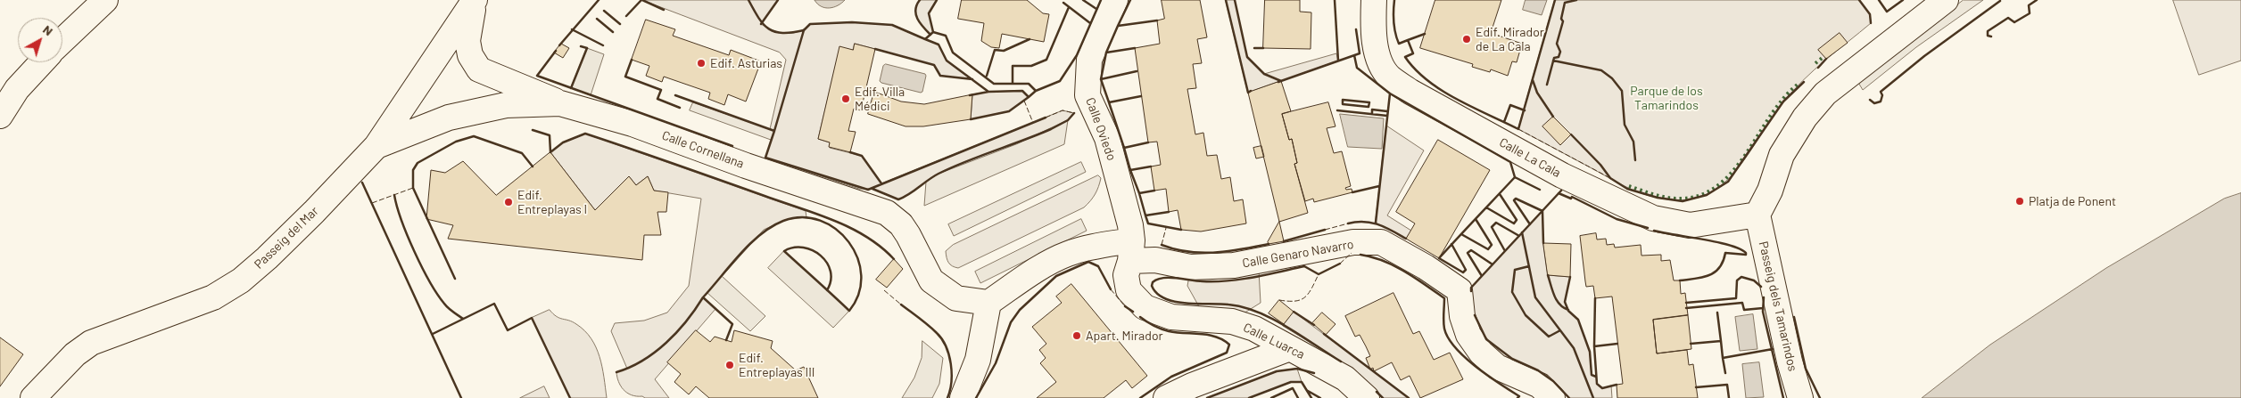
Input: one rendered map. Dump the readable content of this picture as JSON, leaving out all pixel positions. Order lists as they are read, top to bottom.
{
  "streets": {
    "street": [
      "Calle Oviedo",
      "Calle Cornellana",
      "Calle La Cala",
      "Passeig del Mar",
      "Calle Genaro Navarro",
      "Passeig dels Tamarindos",
      "Calle Luarca"
    ]
  },
  "crossings": [
    ["Calle Oviedo", "Calle Genaro Navarro"],
    ["Calle Oviedo", "Calle Luarca"],
    ["Calle Cornellana", "Passeig del Mar"],
    ["Calle Cornellana", "Calle Genaro Navarro"],
    ["Calle La Cala", "Passeig dels Tamarindos"],
    ["Calle Genaro Navarro", "Calle Luarca"]
  ],
  "parks": ["Parque de los Tamarindos"],
  "places": [
    "Edif. Mirador de La Cala",
    "Edif. Asturias",
    "Edif. Villa Médici",
    "Platja de Ponent",
    "Edif. Entreplayas I",
    "Apart. Mirador",
    "Edif. Entreplayas III"
  ],
  "north": "top right"
}
